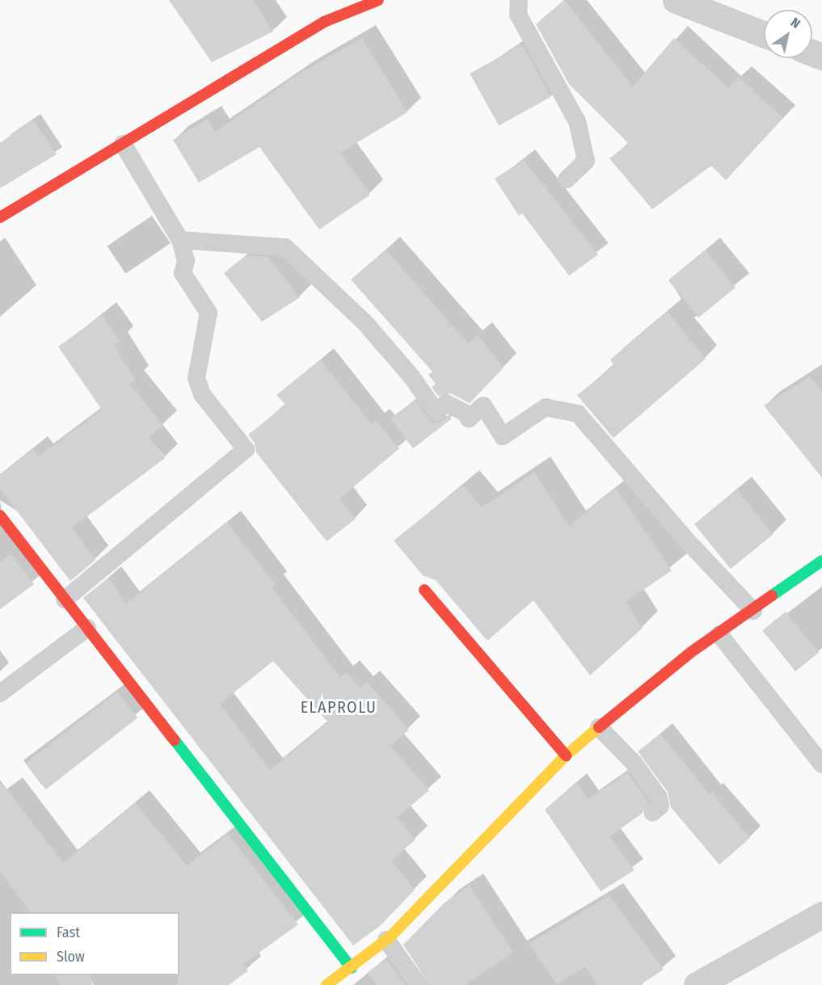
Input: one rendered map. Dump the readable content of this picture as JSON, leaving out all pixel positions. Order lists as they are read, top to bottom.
{
  "districts": ["ELAPROLU"],
  "legend": ["Fast", "Slow"],
  "north": "top right"
}
